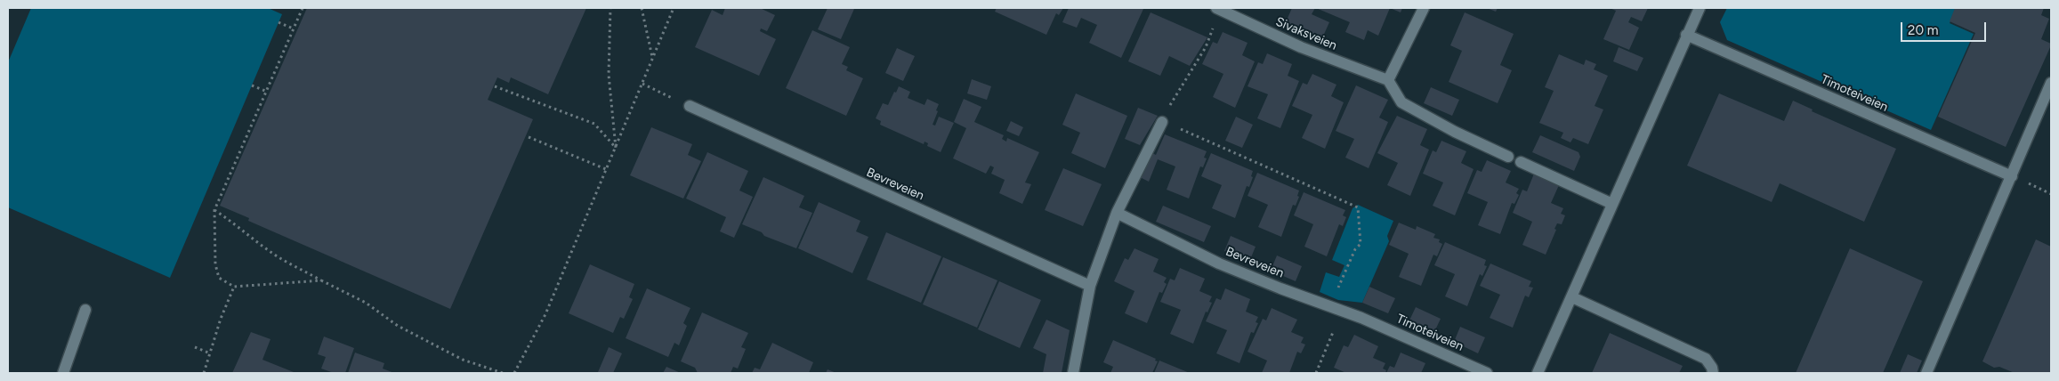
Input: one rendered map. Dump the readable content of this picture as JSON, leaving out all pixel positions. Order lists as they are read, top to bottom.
{
  "streets": {
    "street": ["Sivaksveien", "Timoteiveien", "Bevreveien"]
  },
  "crossings": [
    ["Timoteiveien", "Bevreveien"]
  ],
  "scale_bar": "20 m"
}
